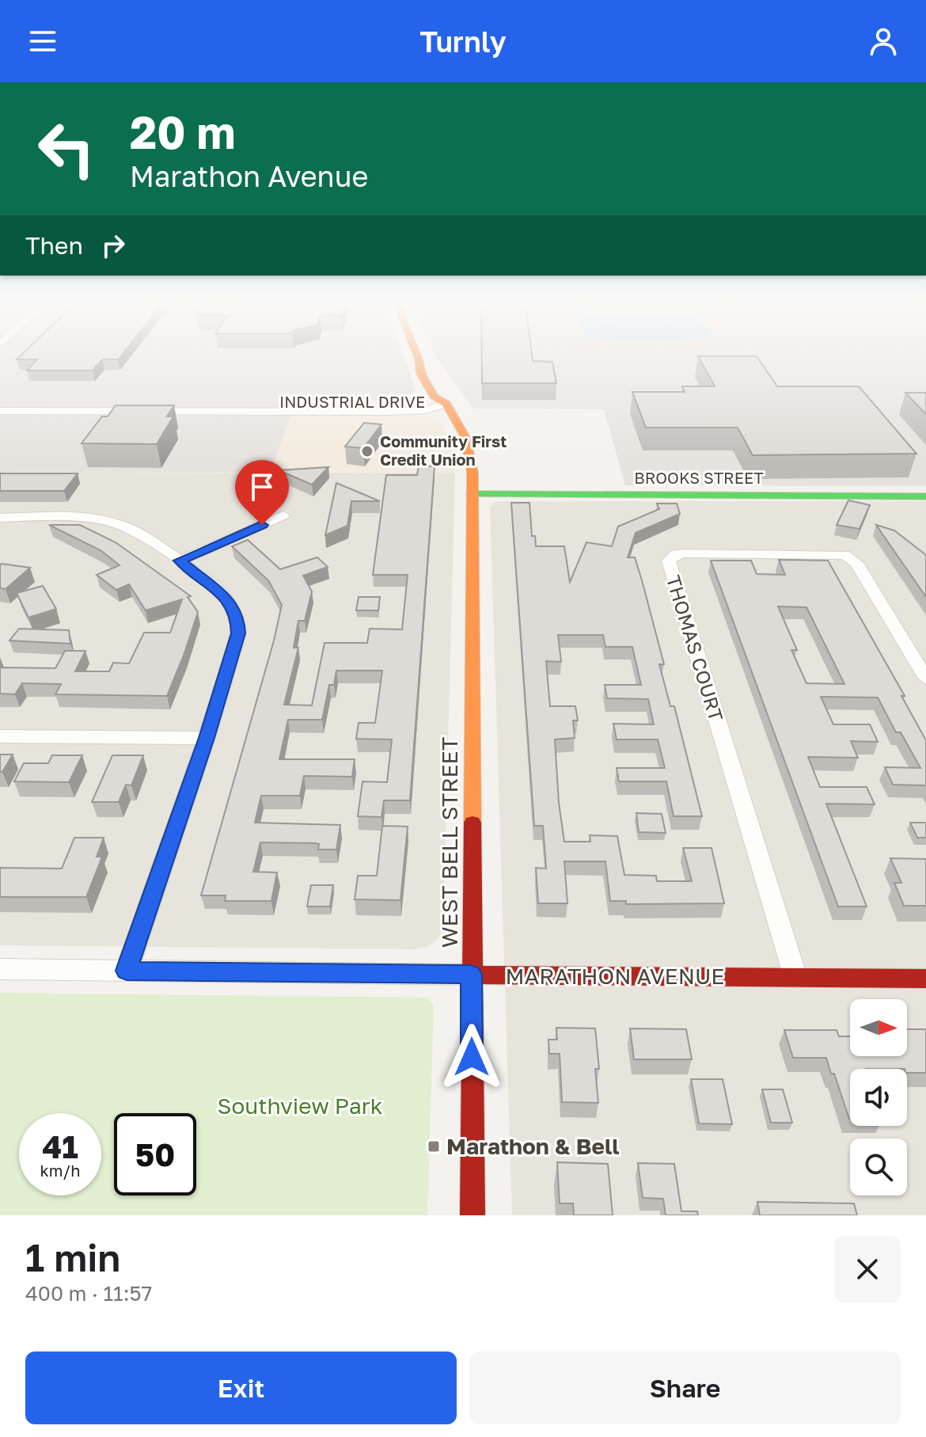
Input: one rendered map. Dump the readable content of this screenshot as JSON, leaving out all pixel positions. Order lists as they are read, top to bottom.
{
  "streets": {
    "main road": ["BROOKS STREET", "WEST BELL STREET", "MARATHON AVENUE"],
    "street": ["INDUSTRIAL DRIVE", "THOMAS COURT"]
  },
  "crossings": [
    ["BROOKS STREET", "WEST BELL STREET"],
    ["THOMAS COURT", "MARATHON AVENUE"],
    ["WEST BELL STREET", "MARATHON AVENUE"]
  ],
  "parks": ["Southview Park"],
  "places": {
    "other": ["Community First Credit Union"],
    "transit": ["Marathon & Bell"]
  },
  "north": "right",
  "page": {
    "header": "Turnly",
    "turn": ["20 m", "Marathon Avenue"],
    "then": "Then",
    "speed": "41 km/h",
    "limit": "50",
    "heading": ["1 min", "400 m · 11:57"],
    "buttons": ["Exit", "Share"]
  }
}
